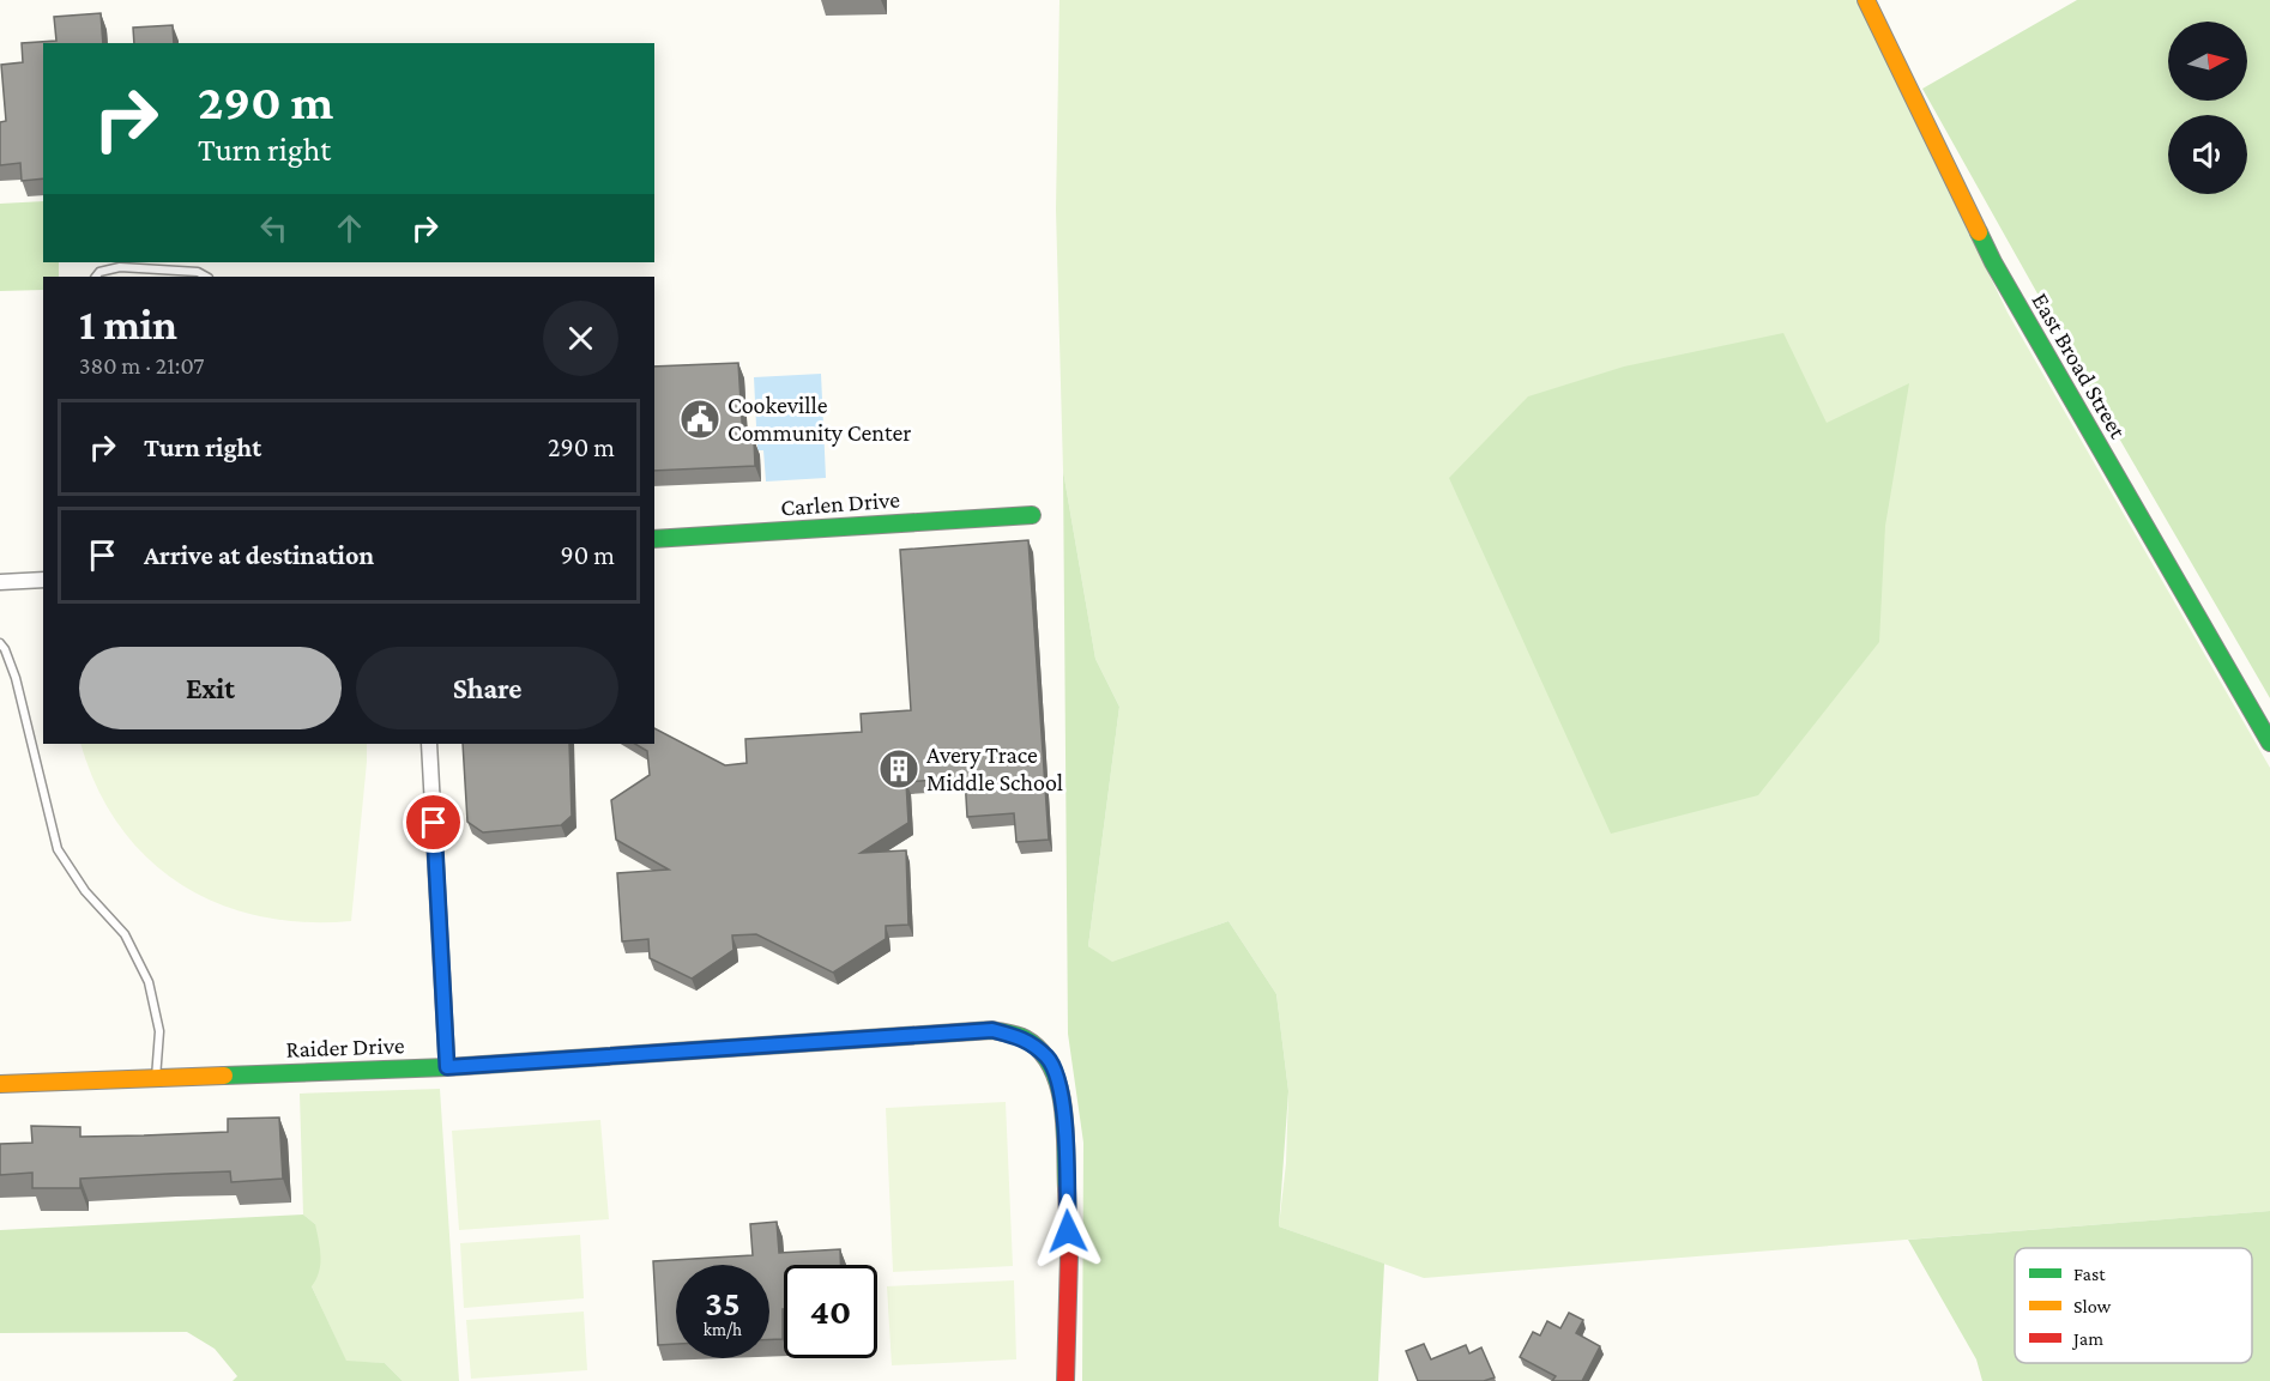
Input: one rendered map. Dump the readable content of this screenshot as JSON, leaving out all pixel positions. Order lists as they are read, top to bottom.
{
  "streets": {
    "street": ["East Broad Street", "Carlen Drive", "Raider Drive"]
  },
  "places": {
    "public building": ["Cookeville Community Center"],
    "building": ["Avery Trace Middle School"]
  },
  "legend": ["Fast", "Slow", "Jam"],
  "north": "right",
  "page": {
    "turn": ["290 m", "Turn right"],
    "heading": ["1 min", "380 m · 21:07"],
    "list": [
      {
        "name": "Turn right",
        "value": "290 m"
      },
      {
        "name": "Arrive at destination",
        "value": "90 m"
      }
    ],
    "buttons": ["Exit", "Share"],
    "speed": "35 km/h",
    "limit": "40"
  }
}
